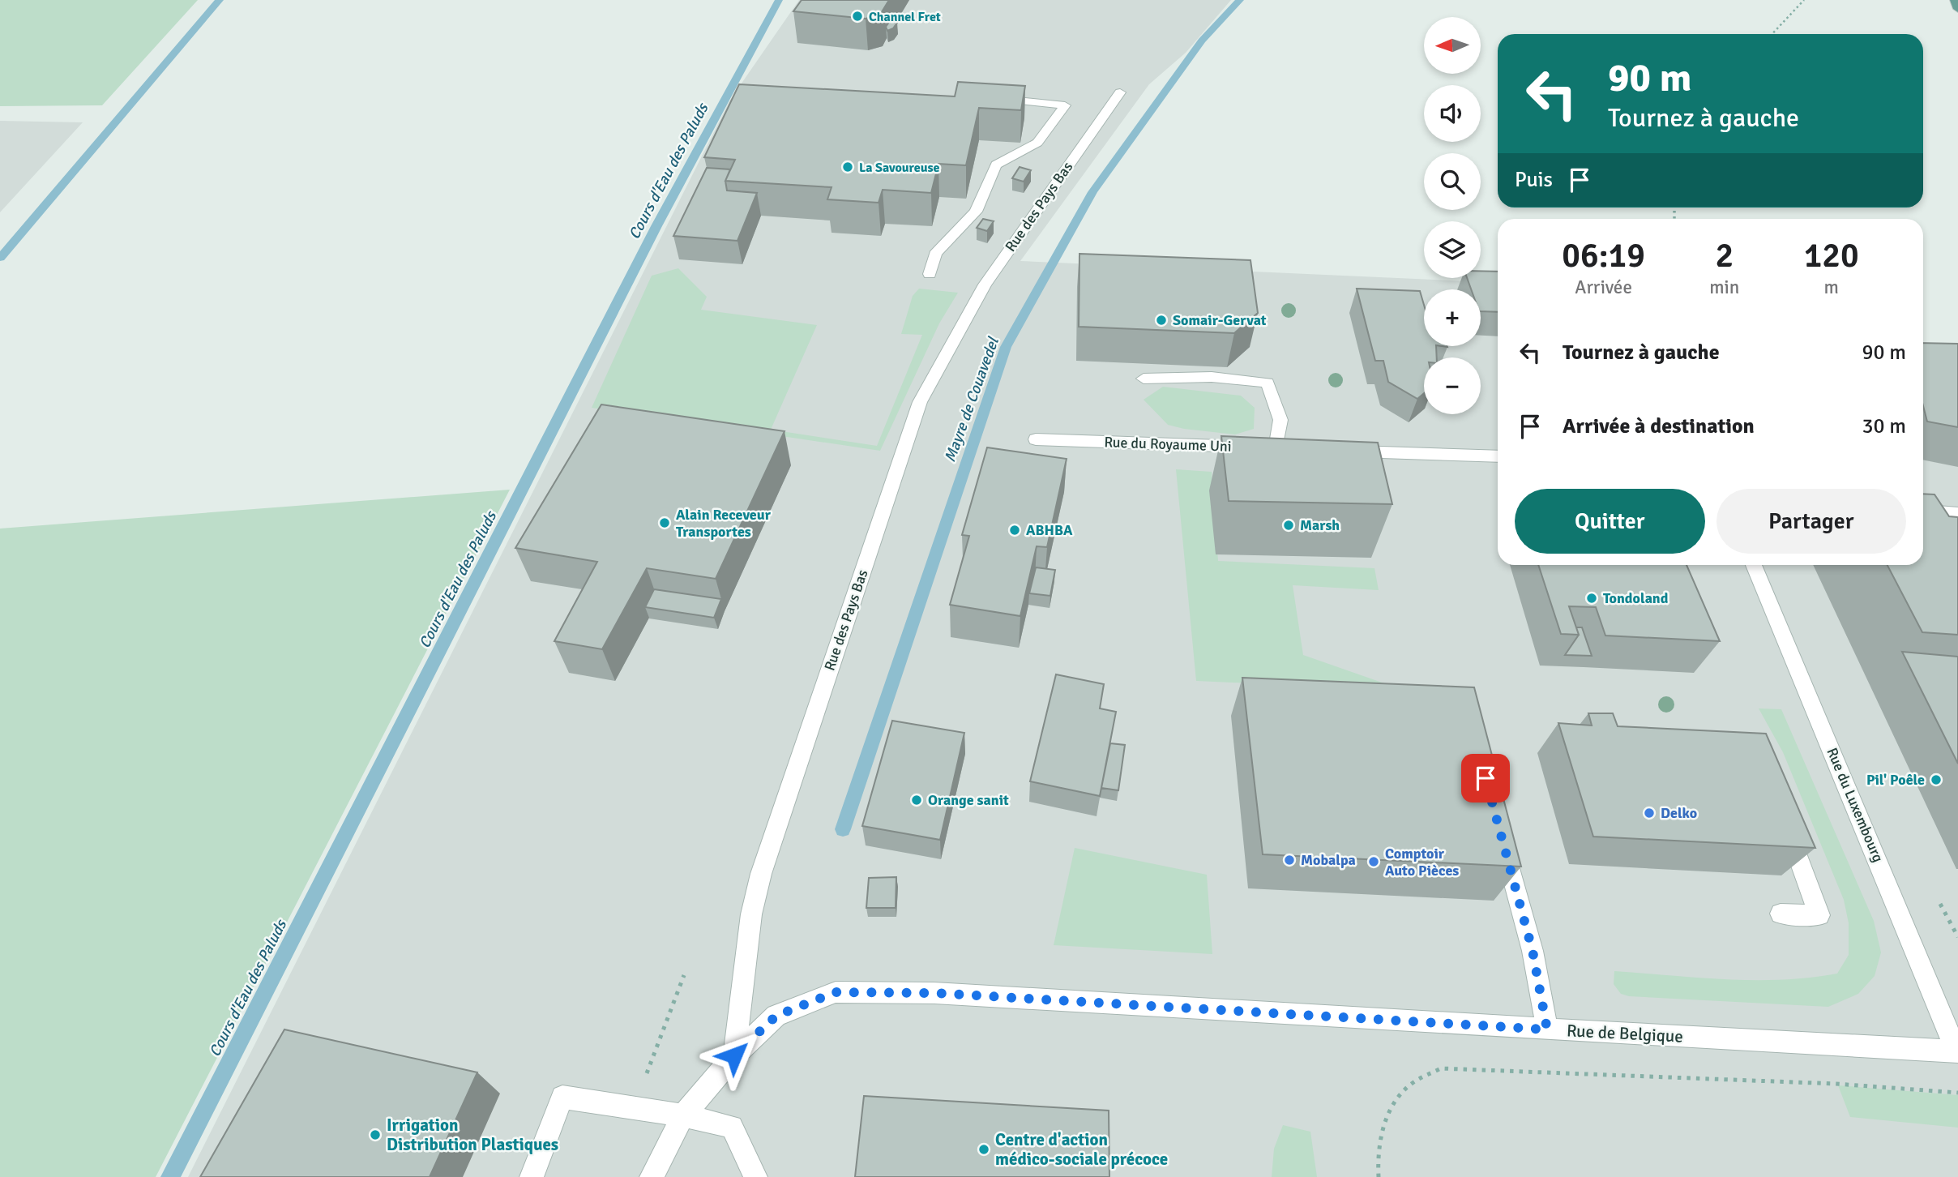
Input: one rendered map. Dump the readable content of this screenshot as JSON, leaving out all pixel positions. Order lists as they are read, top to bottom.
{
  "streets": {
    "street": [
      "Rue des Pays Bas",
      "Rue du Royaume Uni",
      "Rue du Luxembourg",
      "Rue de Belgique"
    ]
  },
  "crossings": [
    ["Rue des Pays Bas", "Rue de Belgique"],
    ["Rue du Luxembourg", "Rue de Belgique"]
  ],
  "water": ["Cours d'Eau des Paluds", "Mayre de Couavedel"],
  "places": [
    "Channel Fret",
    "La Savoureuse",
    "Somair-Gervat",
    "Alain Receveur Transportes",
    "Marsh",
    "ABHBA",
    "Tondoland",
    "Pil' Poêle",
    "Orange sanit",
    "Delko",
    "Mobalpa",
    "Comptoir Auto Pièces",
    "Irrigation Distribution Plastiques",
    "Centre d'action médico-sociale précoce"
  ],
  "north": "left",
  "page": {
    "map_buttons": ["+", "−"],
    "turn": ["90 m", "Tournez à gauche"],
    "then": "Puis",
    "eta": [
      "06:19",
      "Arrivée",
      "2",
      "min",
      "120",
      "m"
    ],
    "list": [
      {
        "name": "Tournez à gauche",
        "value": "90 m"
      },
      {
        "name": "Arrivée à destination",
        "value": "30 m"
      }
    ],
    "buttons": ["Quitter", "Partager"]
  }
}
